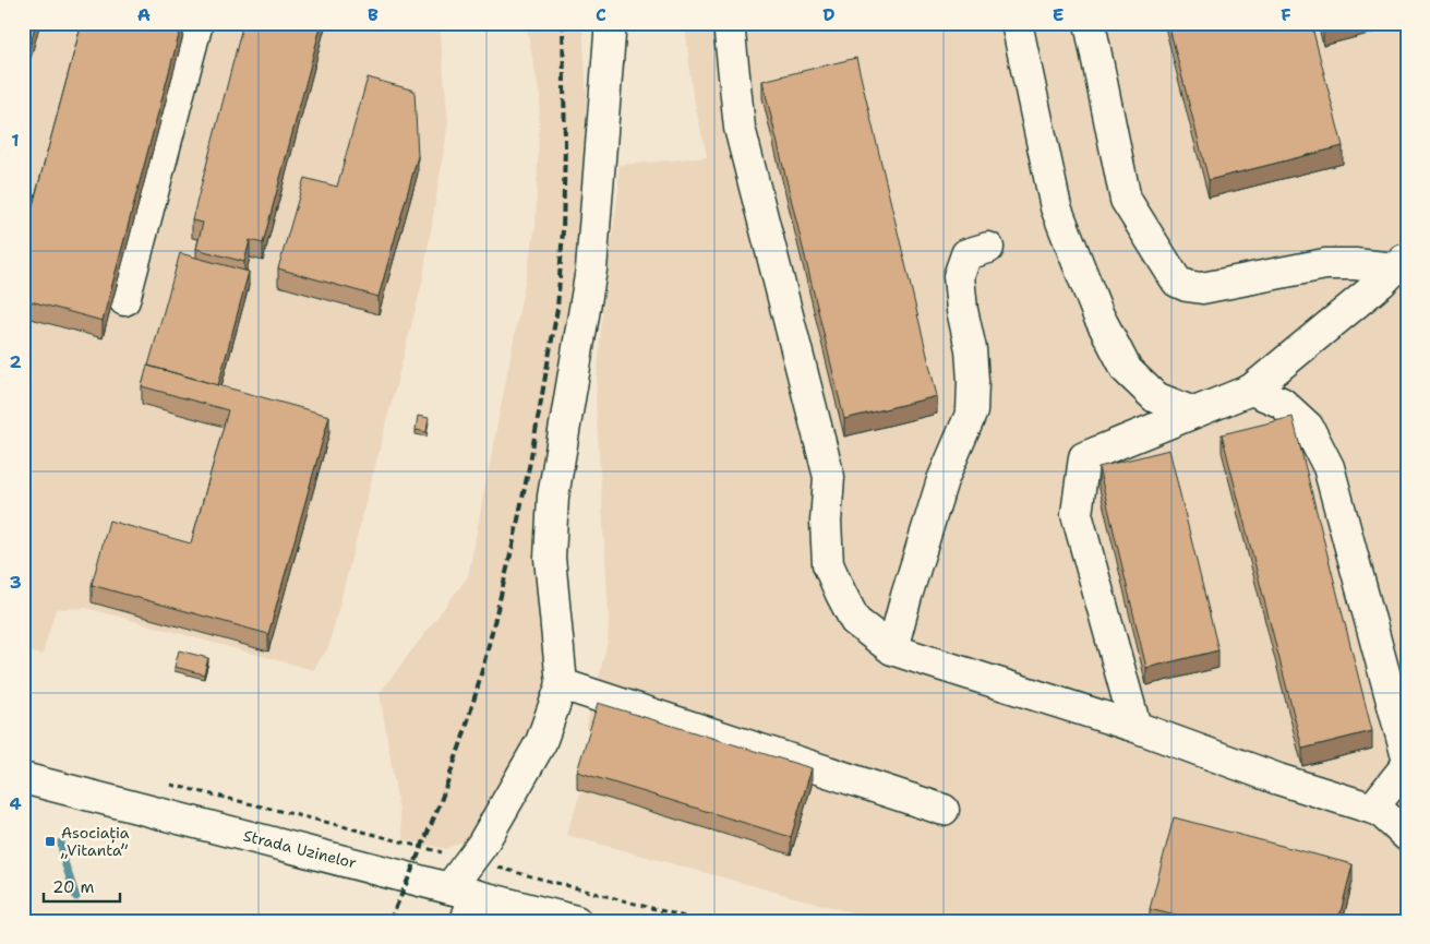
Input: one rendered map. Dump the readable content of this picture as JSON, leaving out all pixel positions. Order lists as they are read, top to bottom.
{
  "streets": {
    "main road": ["Strada Uzinelor"]
  },
  "places": {
    "transit": ["Asociația „Vitanta”"]
  },
  "scale_bar": "20 m",
  "grid": {
    "columns": [
      "A",
      "B",
      "C",
      "D",
      "E",
      "F"
    ],
    "rows": [
      "1",
      "2",
      "3",
      "4"
    ]
  }
}
